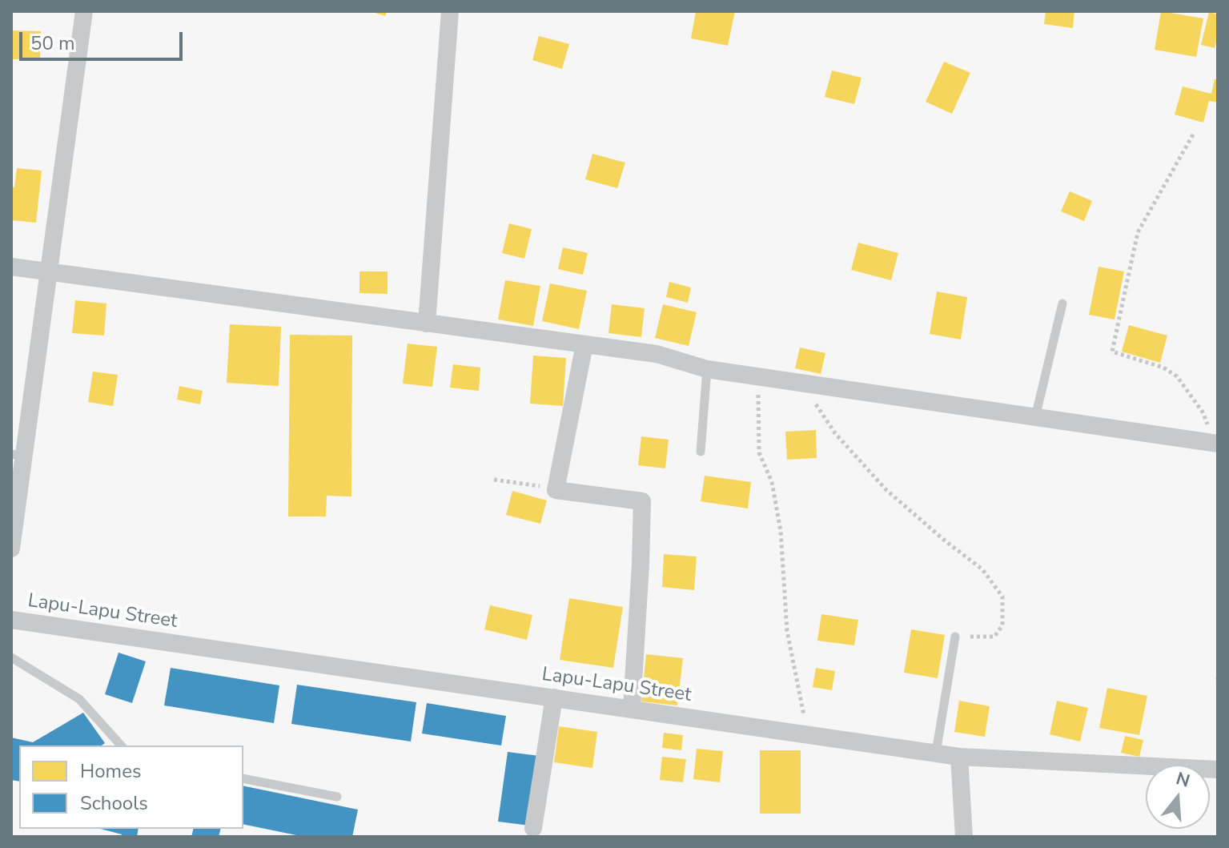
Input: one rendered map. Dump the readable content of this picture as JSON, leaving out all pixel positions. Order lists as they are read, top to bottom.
{
  "streets": {
    "street": ["Lapu-Lapu Street"]
  },
  "legend": ["Homes", "Schools"],
  "scale_bar": "50 m",
  "north": "top"
}
